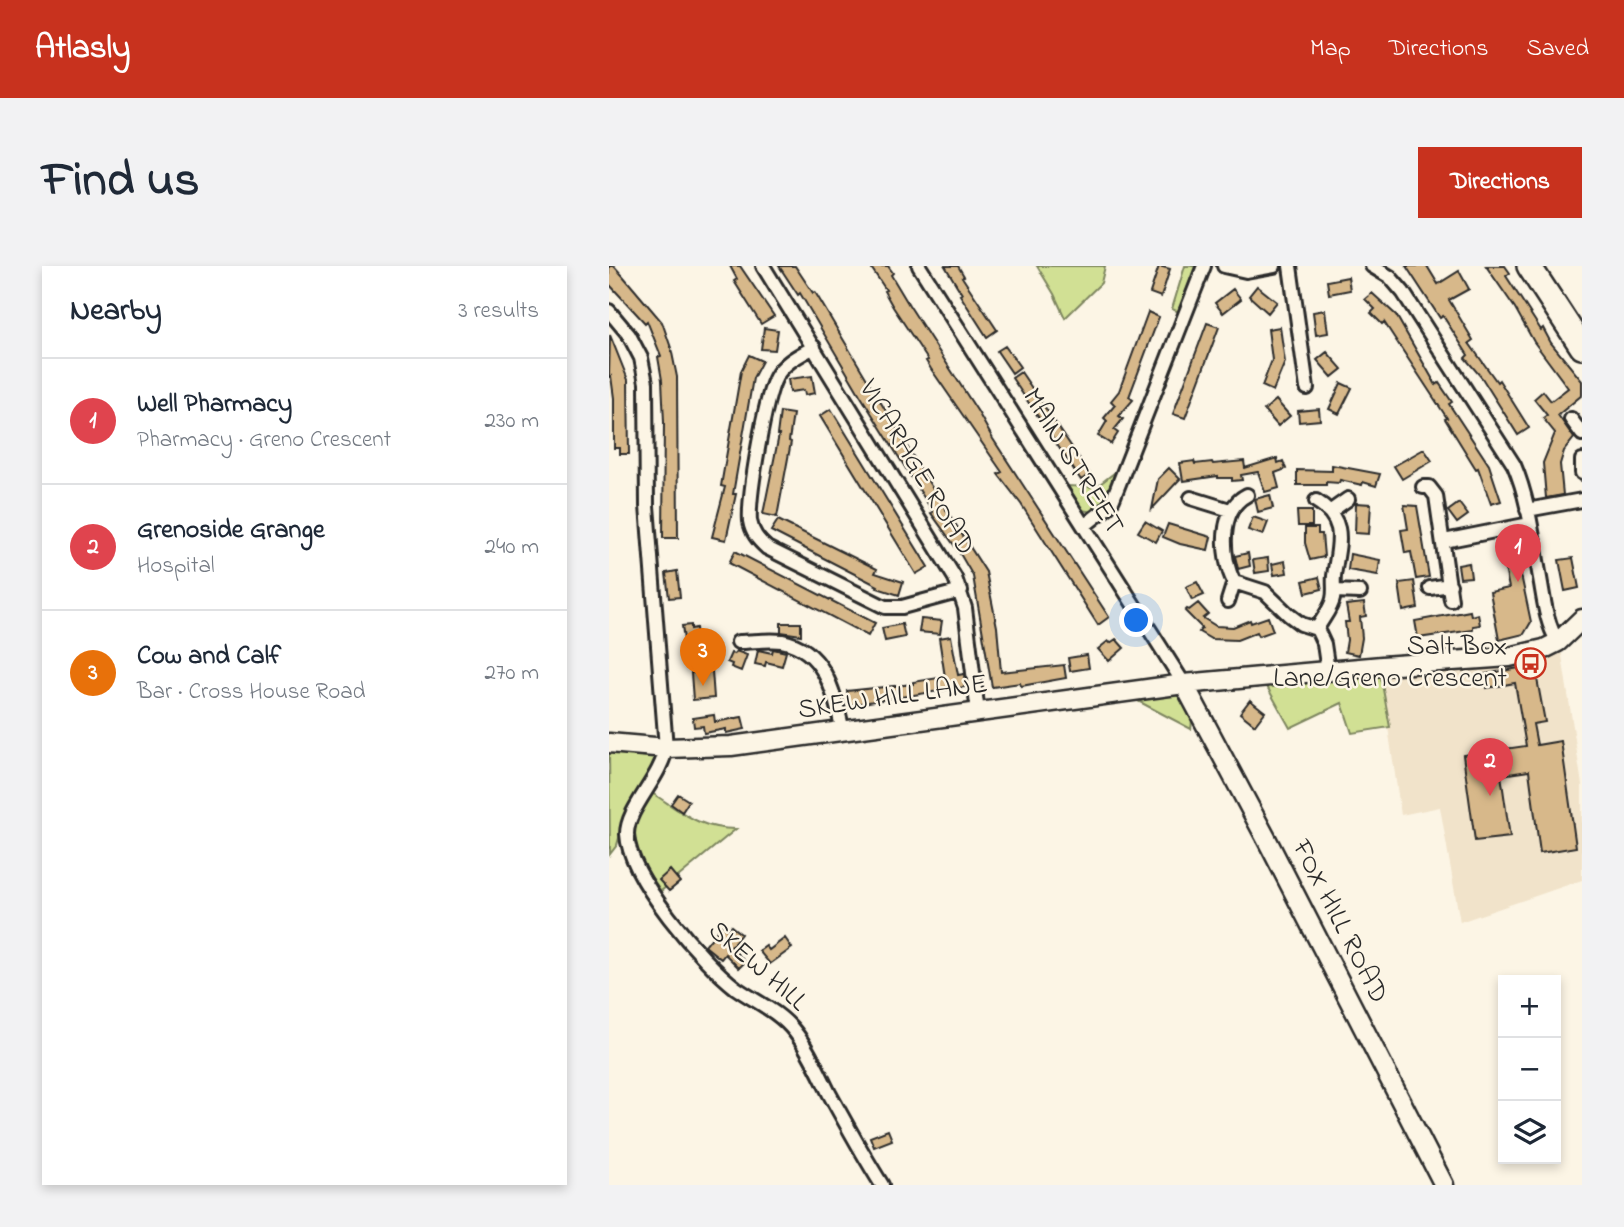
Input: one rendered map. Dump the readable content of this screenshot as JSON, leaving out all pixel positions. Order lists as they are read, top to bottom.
{
  "streets": {
    "street": [
      "MAIN STREET",
      "VICARAGE ROAD",
      "SKEW HILL LANE",
      "FOX HILL ROAD",
      "SKEW HILL"
    ]
  },
  "crossings": [
    ["MAIN STREET", "SKEW HILL LANE"],
    ["MAIN STREET", "FOX HILL ROAD"],
    ["VICARAGE ROAD", "SKEW HILL LANE"],
    ["SKEW HILL LANE", "FOX HILL ROAD"],
    ["SKEW HILL LANE", "SKEW HILL"]
  ],
  "places": {
    "bus stop": ["Salt Box Lane/Greno Crescent"]
  },
  "page": {
    "header": "Atlasly",
    "nav": ["Map", "Directions", "Saved"],
    "title": "Find us",
    "buttons": "Directions",
    "heading": ["Nearby", "3 results"],
    "list": [
      {
        "mark": "1",
        "name": "Well Pharmacy",
        "note": "Pharmacy · Greno Crescent",
        "value": "230 m"
      },
      {
        "mark": "2",
        "name": "Grenoside Grange",
        "note": "Hospital",
        "value": "240 m"
      },
      {
        "mark": "3",
        "name": "Cow and Calf",
        "note": "Bar · Cross House Road",
        "value": "270 m"
      }
    ],
    "pins": ["1", "3", "2"],
    "map_buttons": ["+", "−"]
  }
}
